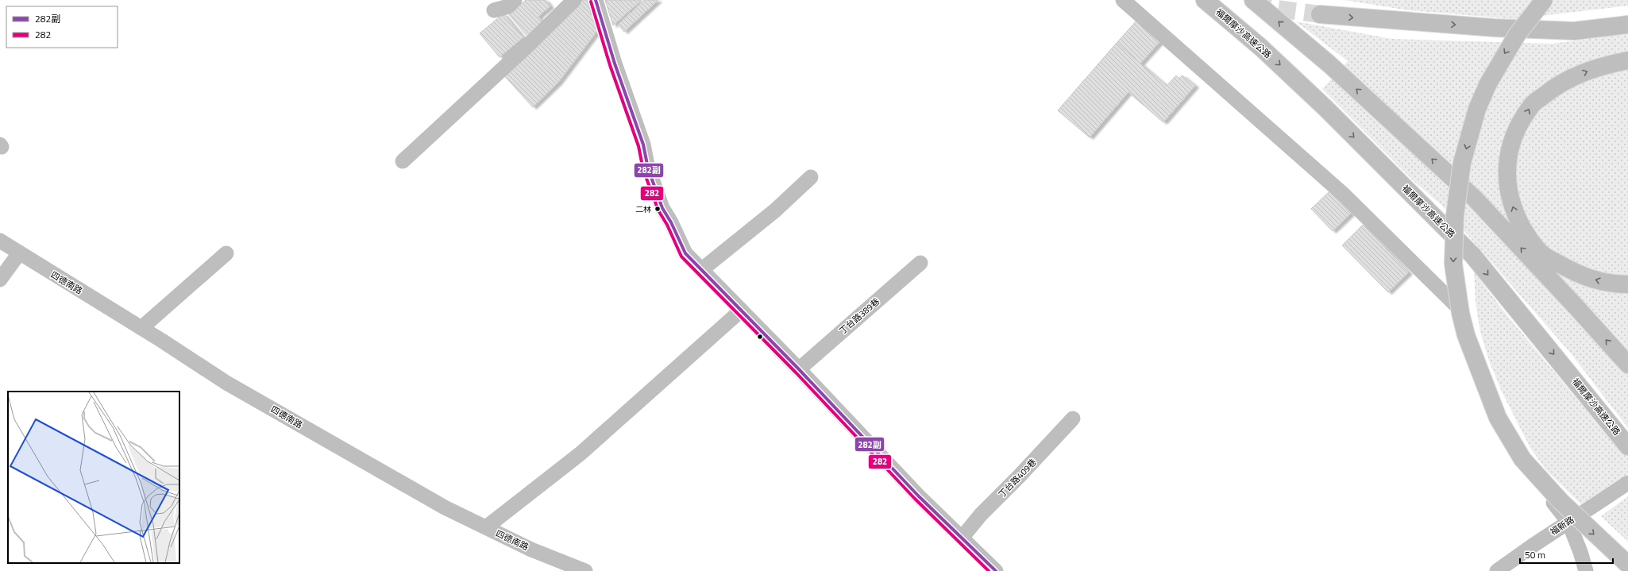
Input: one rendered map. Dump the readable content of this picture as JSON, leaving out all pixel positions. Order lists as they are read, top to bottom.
{
  "streets": {
    "highway": ["福爾摩沙高速公路"],
    "street": [
      "四德南路",
      "丁台路389巷",
      "丁台路409巷",
      "福新路"
    ]
  },
  "places": ["二林"],
  "lines": ["transit line 282副", "transit line 282"],
  "legend": ["282副", "282"],
  "scale_bar": "50 m"
}
